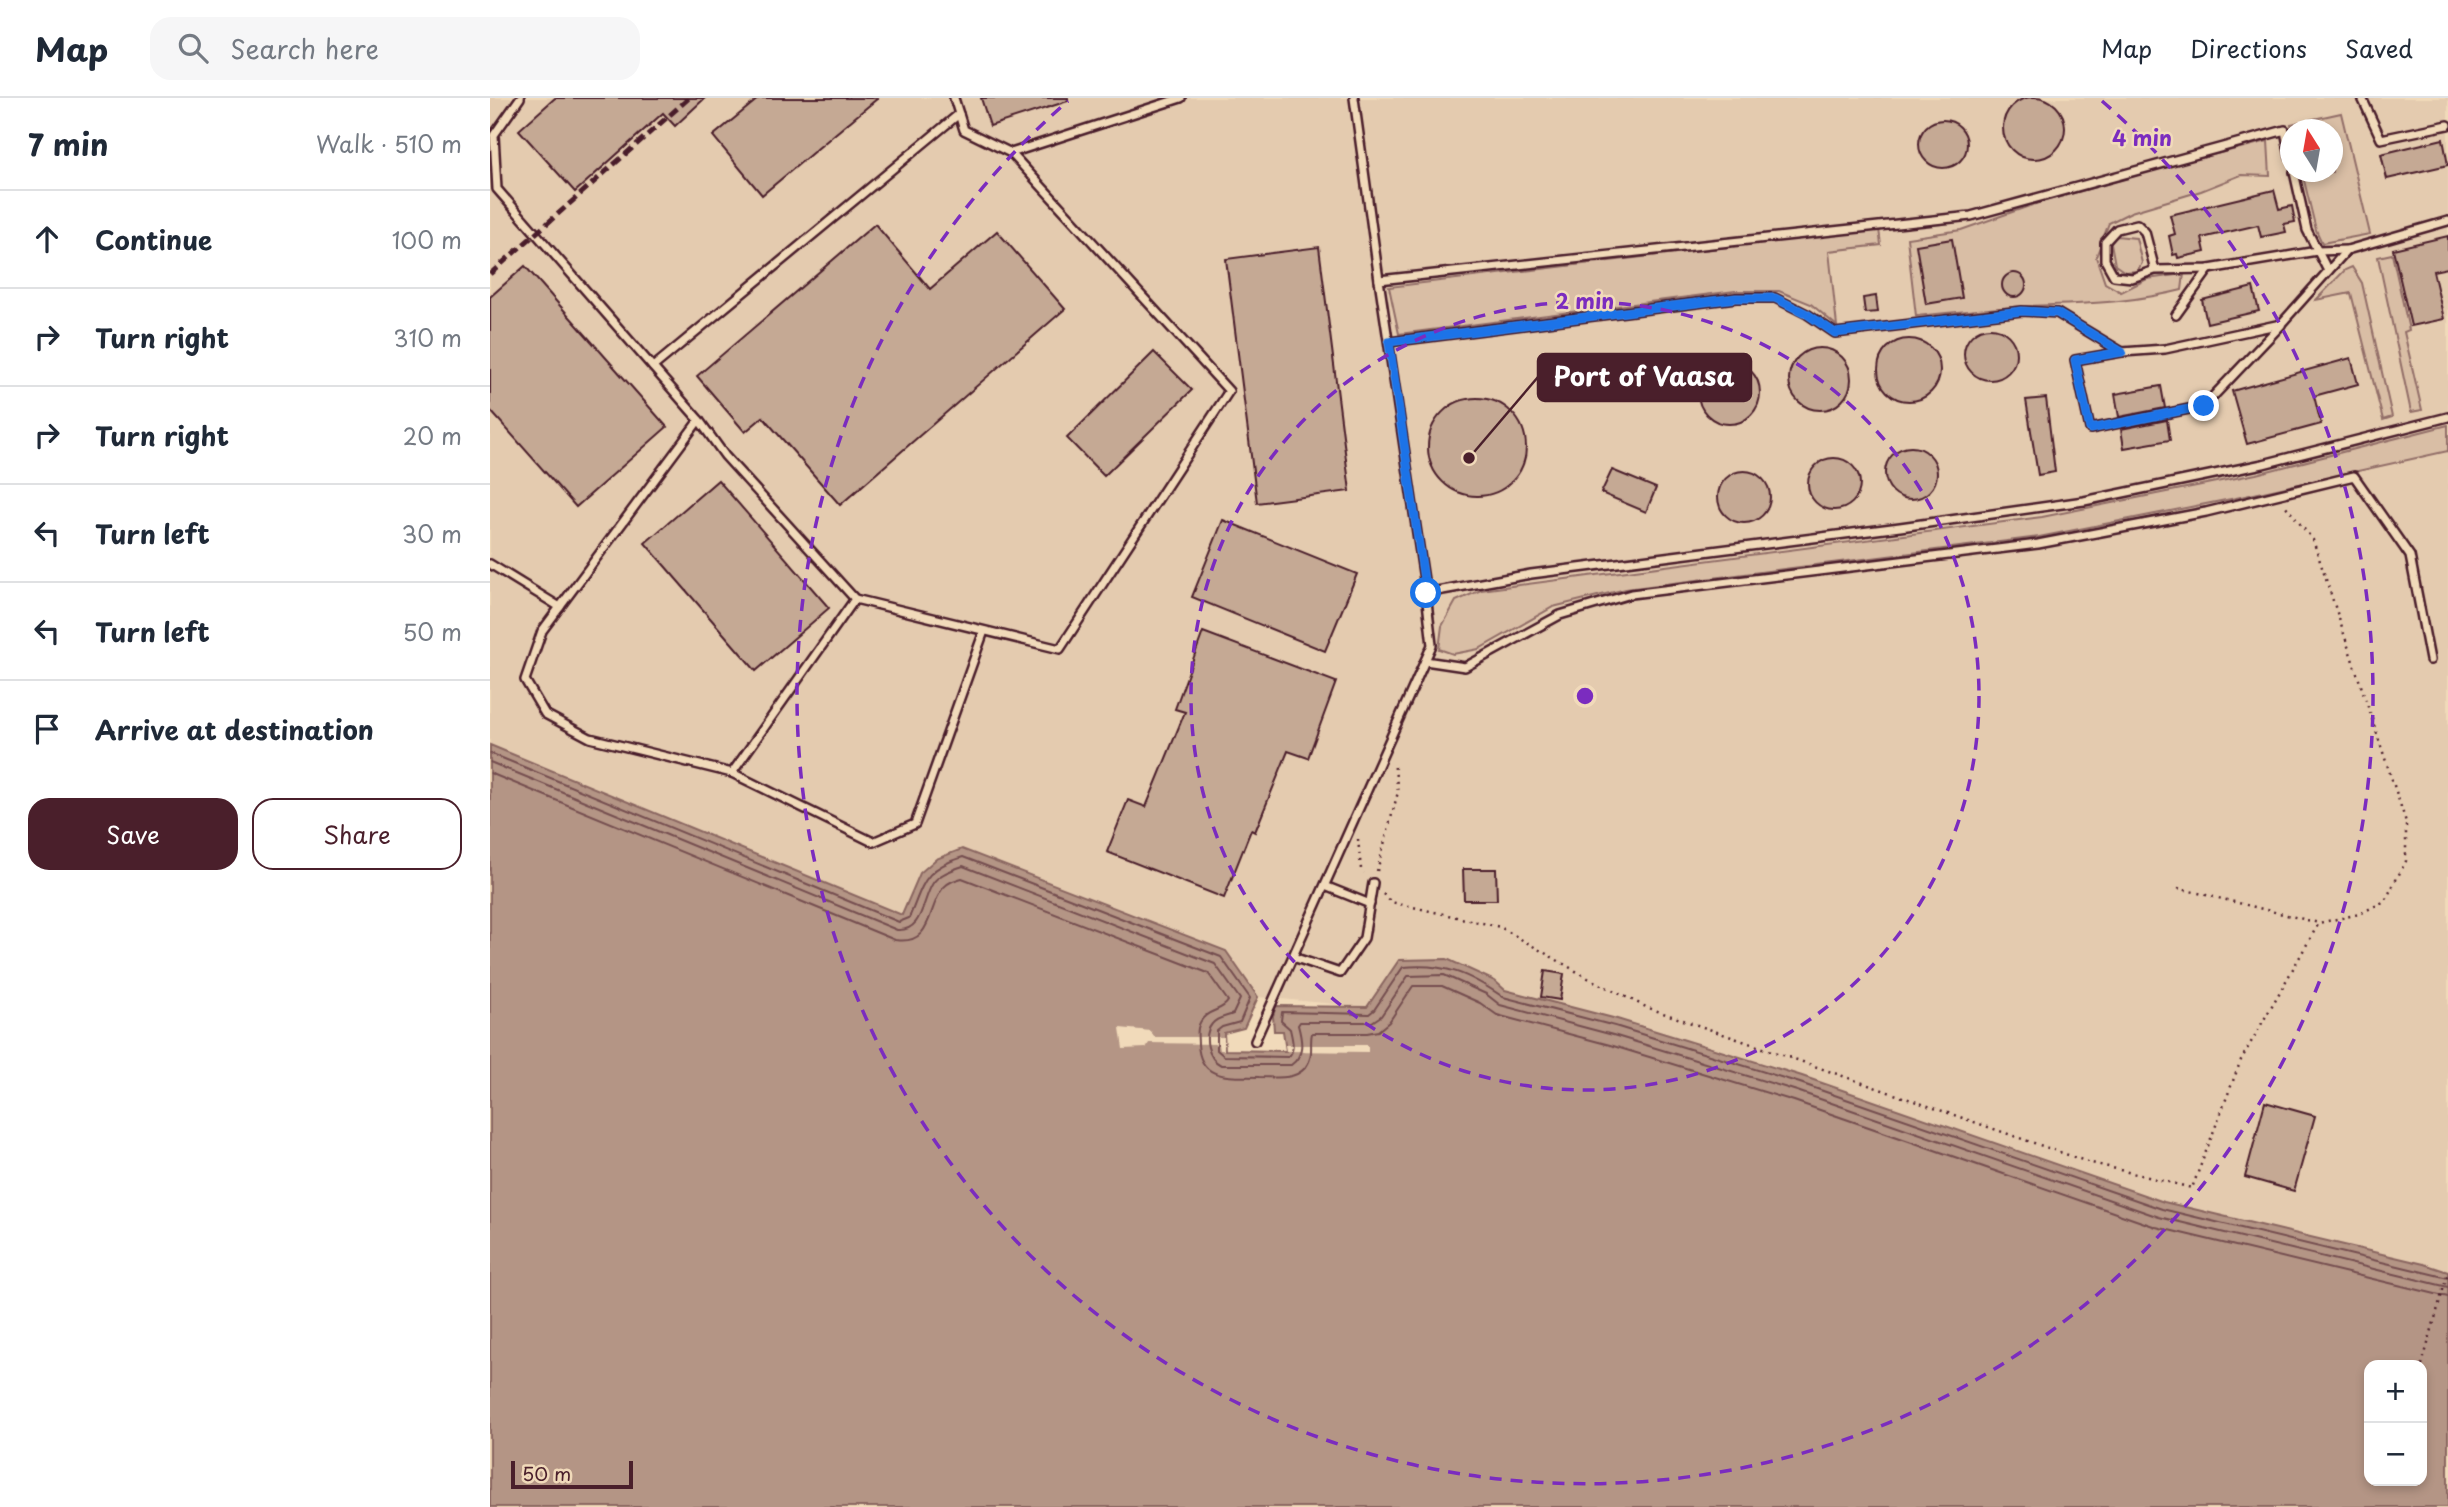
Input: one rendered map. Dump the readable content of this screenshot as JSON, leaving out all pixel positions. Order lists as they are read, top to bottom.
{
  "places": ["Port of Vaasa"],
  "scale_bar": "50 m",
  "north": "top",
  "page": {
    "header": "Map",
    "search": "Search here",
    "nav": ["Map", "Directions", "Saved"],
    "heading": ["7 min", "Walk · 510 m"],
    "list": [
      ["Continue", "100 m"],
      ["Turn right", "310 m"],
      ["Turn right", "20 m"],
      ["Turn left", "30 m"],
      ["Turn left", "50 m"],
      "Arrive at destination"
    ],
    "buttons": ["Save", "Share"],
    "map_buttons": ["+", "−"],
    "scale": "50 m"
  },
  "rings": ["4 min", "2 min"]
}
